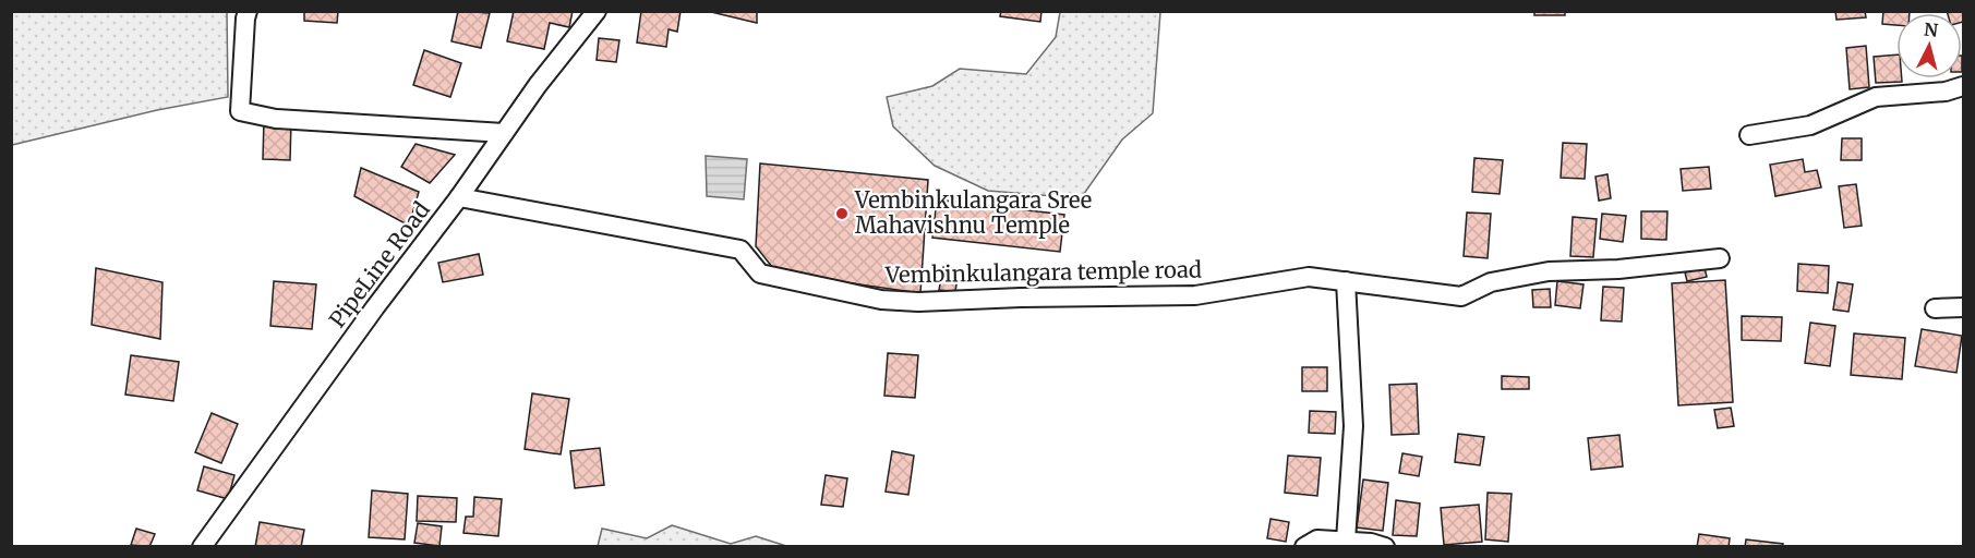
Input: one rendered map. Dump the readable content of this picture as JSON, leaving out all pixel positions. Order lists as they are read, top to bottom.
{
  "streets": {
    "street": ["PipeLine Road", "Vembinkulangara temple road"]
  },
  "crossings": [
    ["PipeLine Road", "Vembinkulangara temple road"]
  ],
  "places": ["Vembinkulangara Sree Mahavishnu Temple"],
  "north": "top"
}
